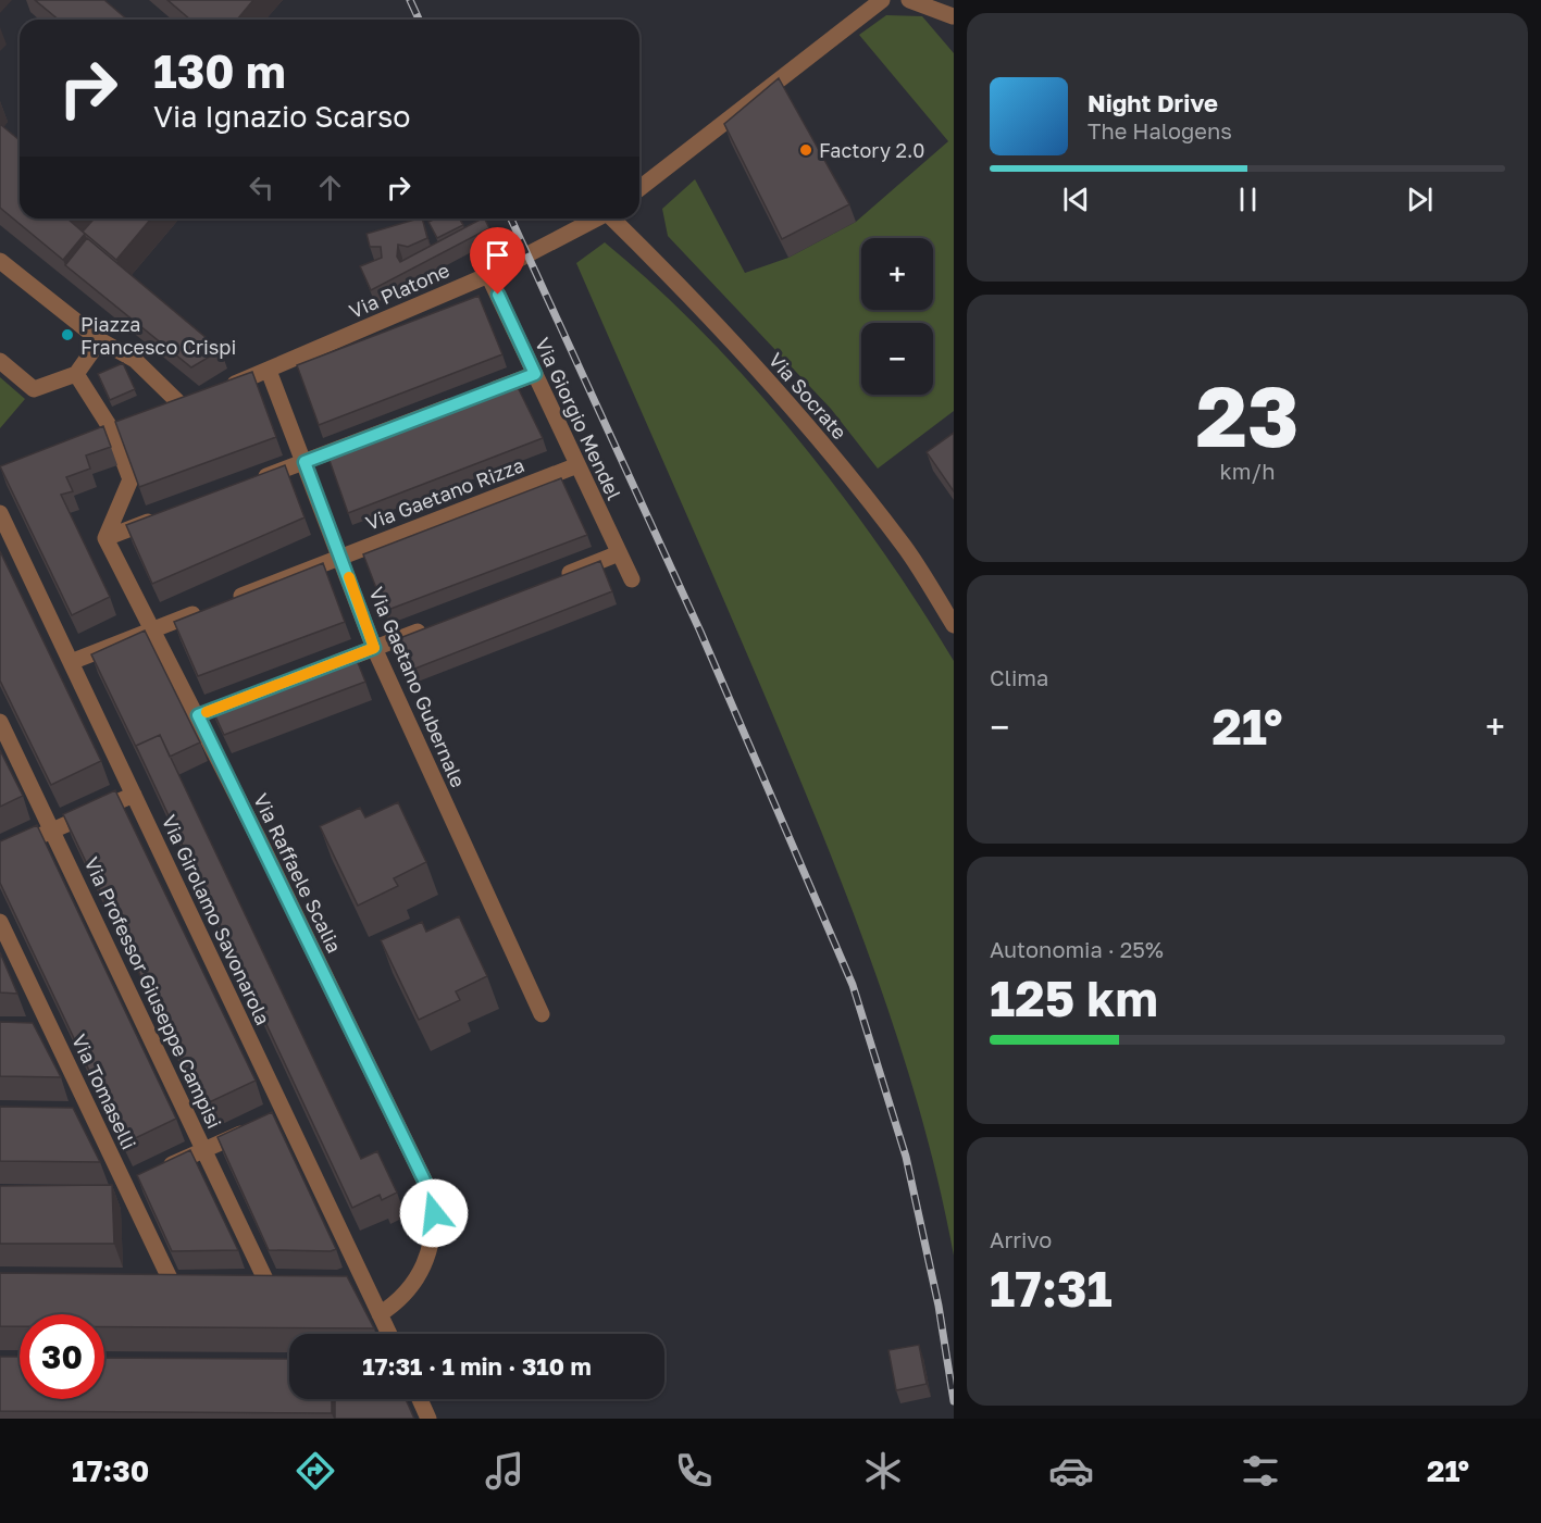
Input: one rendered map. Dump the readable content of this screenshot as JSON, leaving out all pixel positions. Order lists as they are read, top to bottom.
{
  "streets": {
    "street": [
      "Via Platone",
      "Via Socrate",
      "Via Giorgio Mendel",
      "Via Gaetano Rizza",
      "Via Gaetano Gubernale",
      "Via Raffaele Scalia",
      "Via Girolamo Savonarola",
      "Via Professor Giuseppe Campisi",
      "Via Tomaselli"
    ]
  },
  "crossings": [
    ["Via Platone", "Via Giorgio Mendel"],
    ["Via Platone", "Via Gaetano Gubernale"],
    ["Via Giorgio Mendel", "Via Gaetano Rizza"],
    ["Via Gaetano Rizza", "Via Gaetano Gubernale"],
    ["Via Gaetano Rizza", "Via Raffaele Scalia"],
    ["Via Gaetano Rizza", "Via Girolamo Savonarola"],
    ["Via Raffaele Scalia", "Via Girolamo Savonarola"]
  ],
  "places": ["Factory 2.0", "Piazza Francesco Crispi"],
  "page": {
    "turn": ["130 m", "Via Ignazio Scarso"],
    "song": ["Night Drive", "The Halogens"],
    "map_buttons": ["+", "−"],
    "tile": [
      ["23", "km/h"],
      "Clima",
      ["Autonomia · 25%", "125 km"],
      ["Arrivo", "17:31"]
    ],
    "heat": ["−", "21°", "+"],
    "limit": "30",
    "trip": "17:31 · 1 min · 310 m",
    "tabs": ["17:30", "21°"]
  }
}
